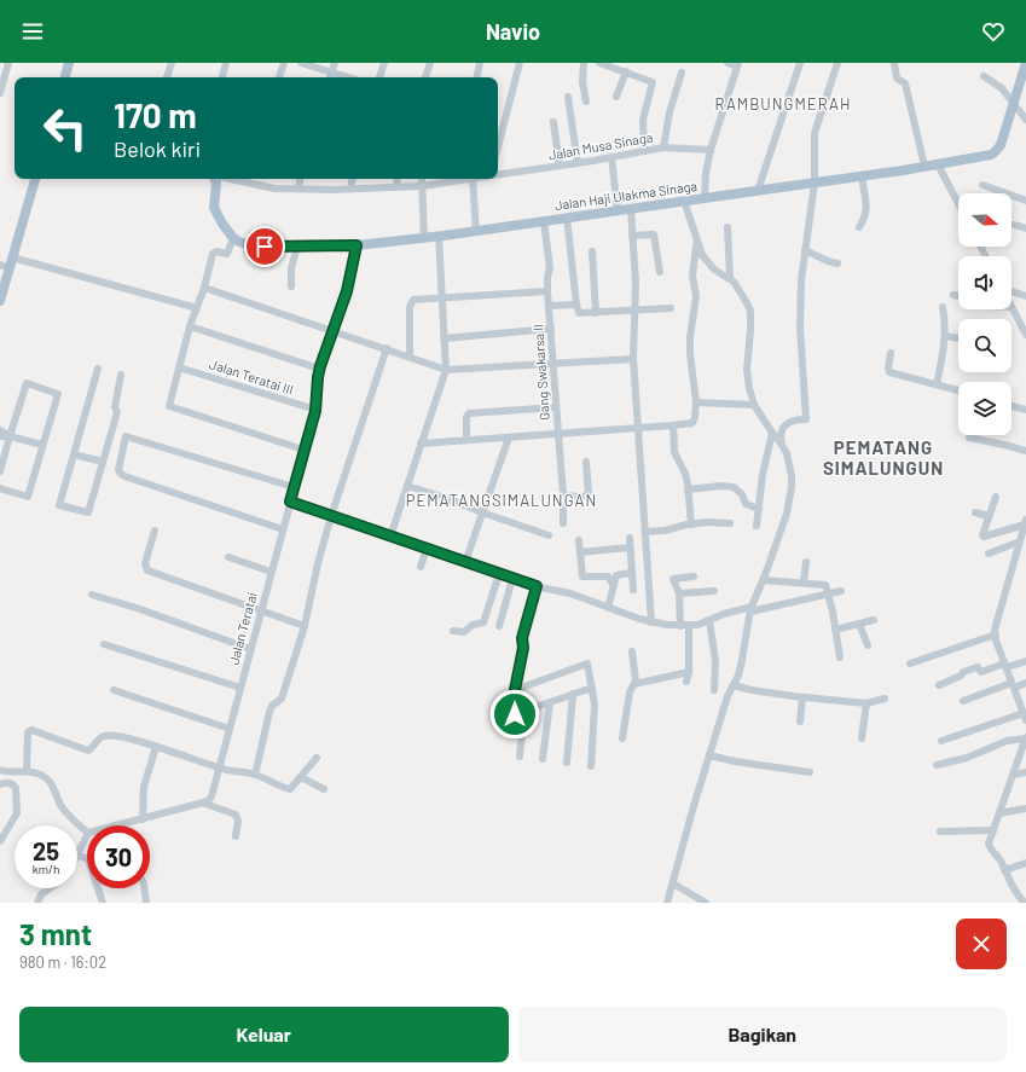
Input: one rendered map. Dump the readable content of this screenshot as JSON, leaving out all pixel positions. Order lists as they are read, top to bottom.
{
  "streets": {
    "main road": ["Jalan Haji Ulakma Sinaga"],
    "street": [
      "Jalan Musa Sinaga",
      "Gang Swakarsa II",
      "Jalan Teratai III",
      "Jalan Teratai"
    ]
  },
  "crossings": [
    ["Jalan Haji Ulakma Sinaga", "Gang Swakarsa II"],
    ["Jalan Haji Ulakma Sinaga", "Jalan Teratai"],
    ["Jalan Teratai III", "Jalan Teratai"]
  ],
  "districts": ["RAMBUNGMERAH", "PEMATANG SIMALUNGUN", "PEMATANGSIMALUNGAN"],
  "north": "right",
  "page": {
    "header": "Navio",
    "turn": ["170 m", "Belok kiri"],
    "speed": "25 km/h",
    "limit": "30",
    "heading": ["3 mnt", "980 m · 16:02"],
    "buttons": ["Keluar", "Bagikan"]
  }
}
